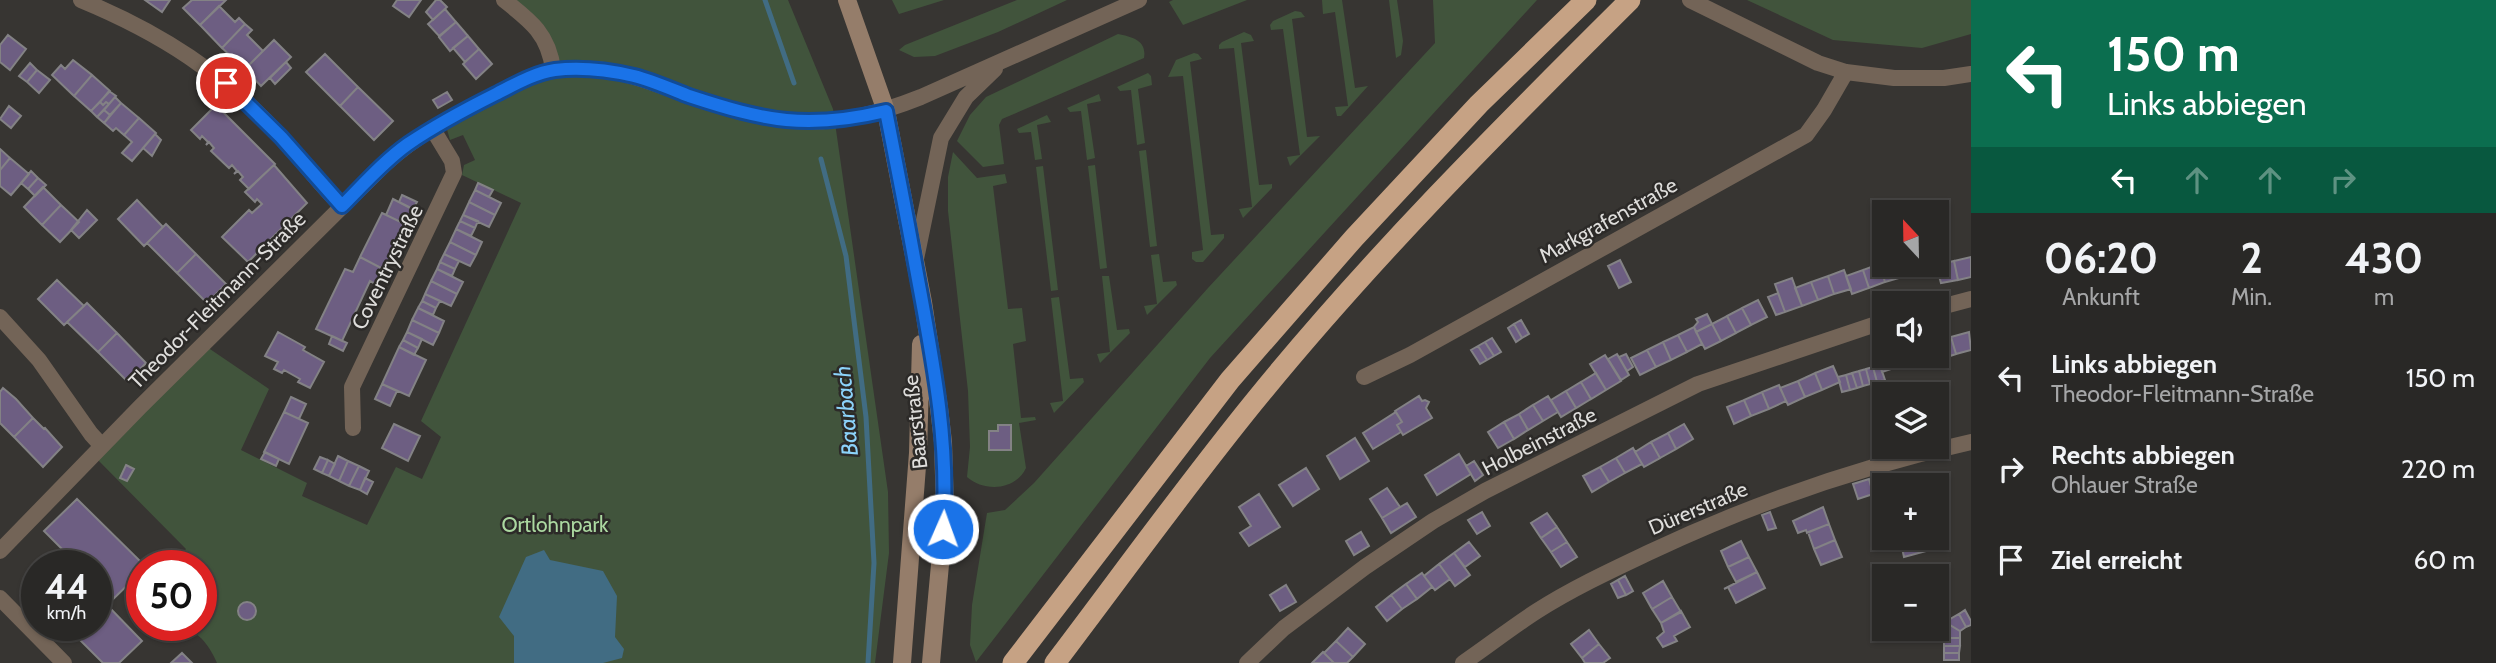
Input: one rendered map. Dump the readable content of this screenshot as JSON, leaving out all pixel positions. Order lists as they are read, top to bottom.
{
  "streets": {
    "main road": ["Baarstraße"],
    "street": [
      "Markgrafenstraße",
      "Coventrystraße",
      "Theodor-Fleitmann-Straße",
      "Holbeinstraße",
      "Dürerstraße"
    ]
  },
  "crossings": [
    ["Coventrystraße", "Theodor-Fleitmann-Straße"],
    ["Theodor-Fleitmann-Straße", "Baarstraße"]
  ],
  "water": ["Baarbach"],
  "parks": ["Ortlohnpark"],
  "north": "top",
  "page": {
    "turn": ["150 m", "Links abbiegen"],
    "map_buttons": ["+", "−"],
    "eta": [
      "06:20",
      "Ankunft",
      "2",
      "Min.",
      "430",
      "m"
    ],
    "list": [
      {
        "name": "Links abbiegen",
        "note": "Theodor-Fleitmann-Straße",
        "value": "150 m"
      },
      {
        "name": "Rechts abbiegen",
        "note": "Ohlauer Straße",
        "value": "220 m"
      },
      {
        "name": "Ziel erreicht",
        "value": "60 m"
      }
    ],
    "speed": "44 km/h",
    "limit": "50"
  }
}
